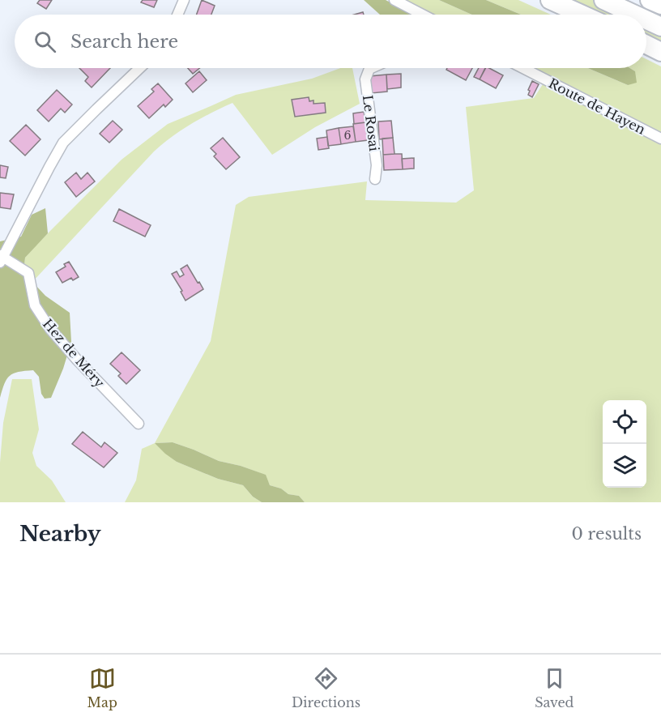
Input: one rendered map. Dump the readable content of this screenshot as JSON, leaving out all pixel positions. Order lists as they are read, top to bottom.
{
  "streets": {
    "street": ["Route de Hayen", "Le Rosai", "Hez de Méry"]
  },
  "house_numbers": ["6"],
  "page": {
    "search": "Search here",
    "heading": ["Nearby", "0 results"],
    "nav": ["Map", "Directions", "Saved"]
  }
}
